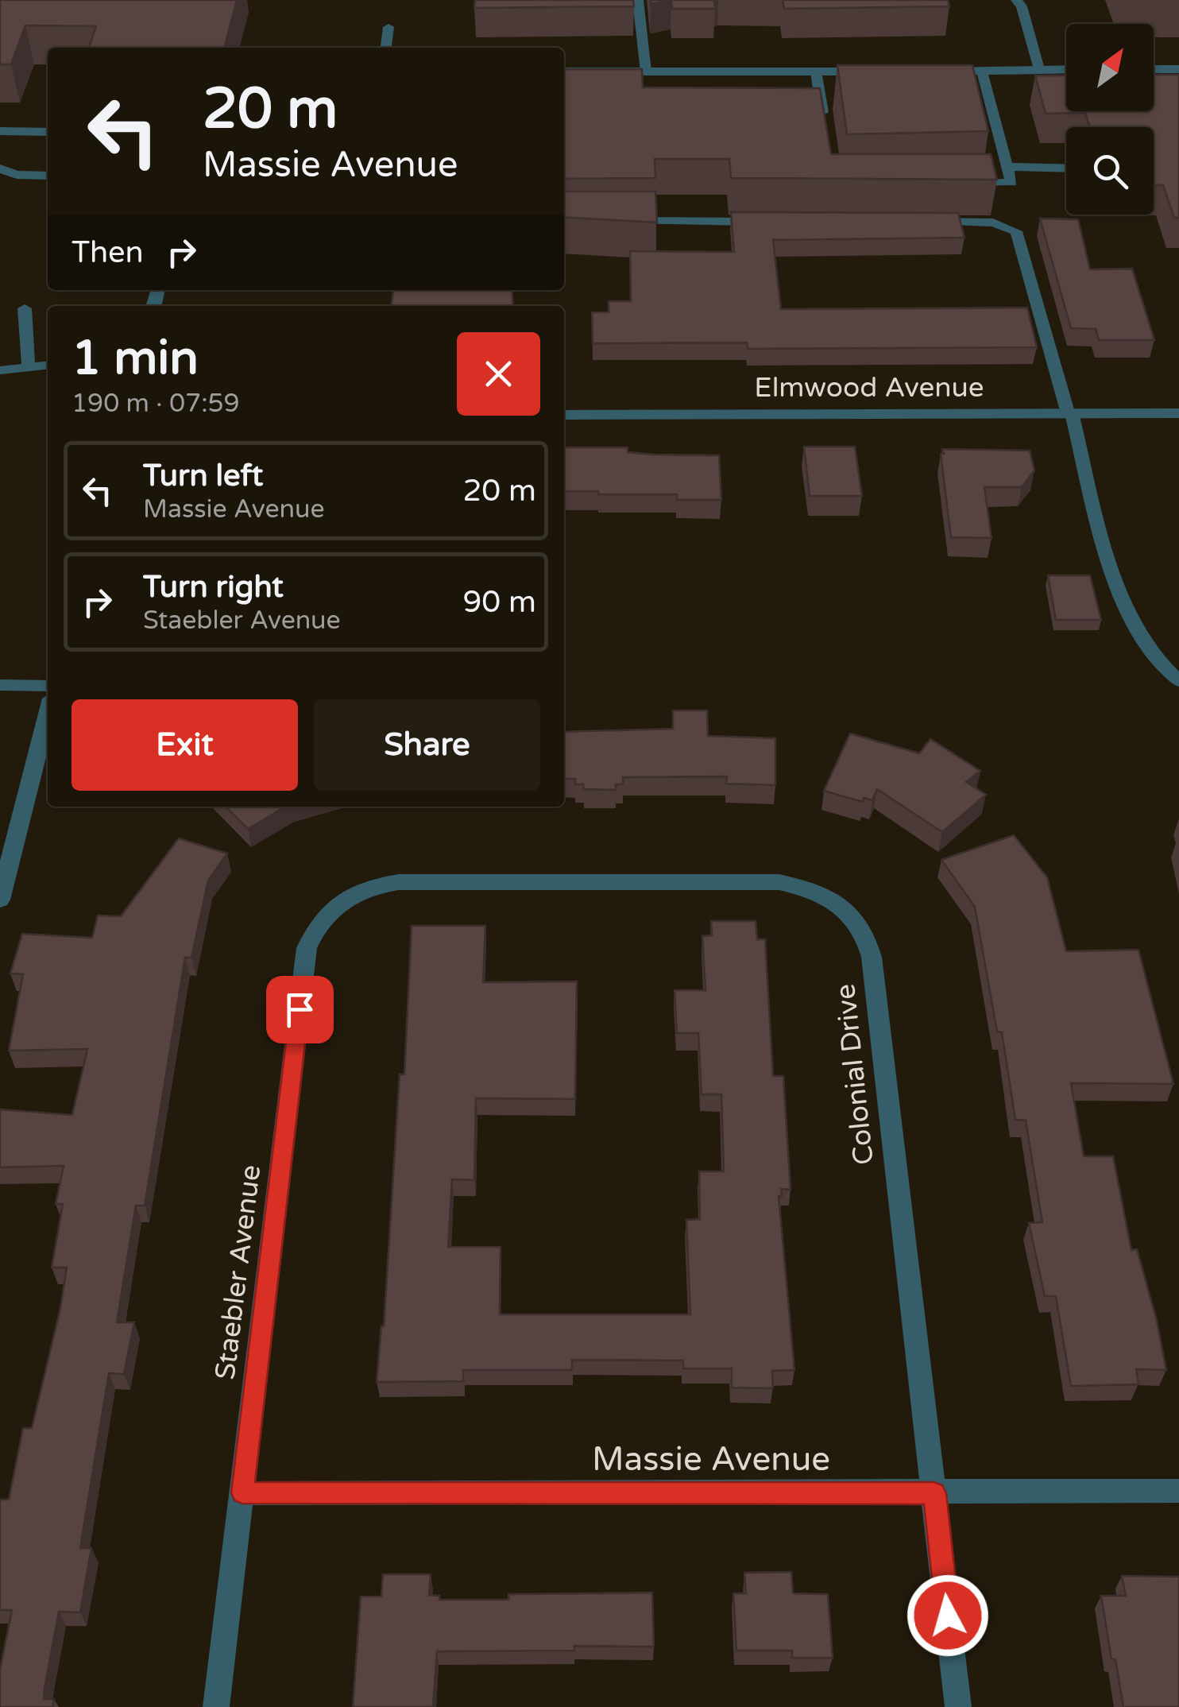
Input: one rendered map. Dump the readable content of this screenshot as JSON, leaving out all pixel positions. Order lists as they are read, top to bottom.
{
  "streets": {
    "street": [
      "Elmwood Avenue",
      "Colonial Drive",
      "Staebler Avenue",
      "Massie Avenue"
    ]
  },
  "crossings": [
    ["Colonial Drive", "Staebler Avenue"],
    ["Colonial Drive", "Massie Avenue"],
    ["Staebler Avenue", "Massie Avenue"]
  ],
  "north": "top right",
  "page": {
    "turn": ["20 m", "Massie Avenue"],
    "then": "Then",
    "heading": ["1 min", "190 m · 07:59"],
    "list": [
      {
        "name": "Turn left",
        "note": "Massie Avenue",
        "value": "20 m"
      },
      {
        "name": "Turn right",
        "note": "Staebler Avenue",
        "value": "90 m"
      }
    ],
    "buttons": ["Exit", "Share"]
  }
}
